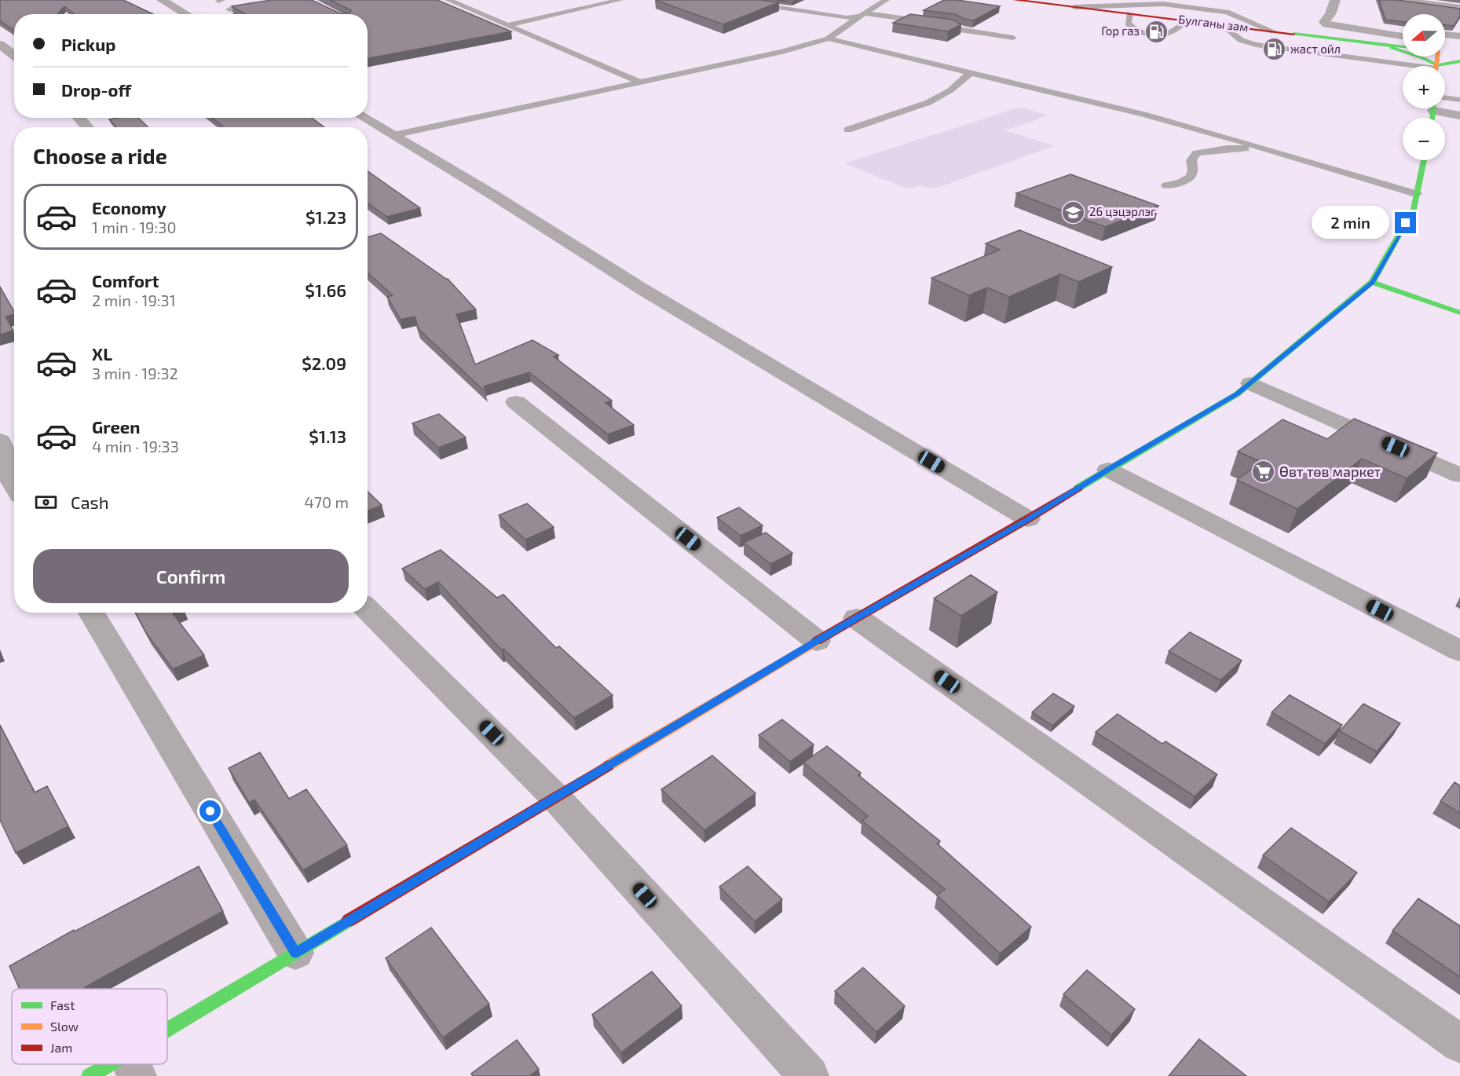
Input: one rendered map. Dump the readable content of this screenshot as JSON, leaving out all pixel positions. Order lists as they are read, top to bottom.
{
  "streets": {
    "main road": ["Булганы зам"]
  },
  "places": {
    "fuel station": ["Гор газ", "жаст ойл"],
    "school or university": ["26 цэцэрлэг"],
    "supermarket": ["Өвт төв маркет"]
  },
  "legend": ["Fast", "Slow", "Jam"],
  "north": "left",
  "page": {
    "map_buttons": ["+", "−"],
    "banner": ["Pickup", "Drop-off"],
    "heading": "Choose a ride",
    "list": [
      {
        "name": "Economy",
        "note": "1 min · 19:30",
        "value": "$1.23"
      },
      {
        "name": "Comfort",
        "note": "2 min · 19:31",
        "value": "$1.66"
      },
      {
        "name": "XL",
        "note": "3 min · 19:32",
        "value": "$2.09"
      },
      {
        "name": "Green",
        "note": "4 min · 19:33",
        "value": "$1.13"
      }
    ],
    "bubble": "2 min",
    "pay": ["Cash", "470 m"],
    "buttons": "Confirm"
  }
}
